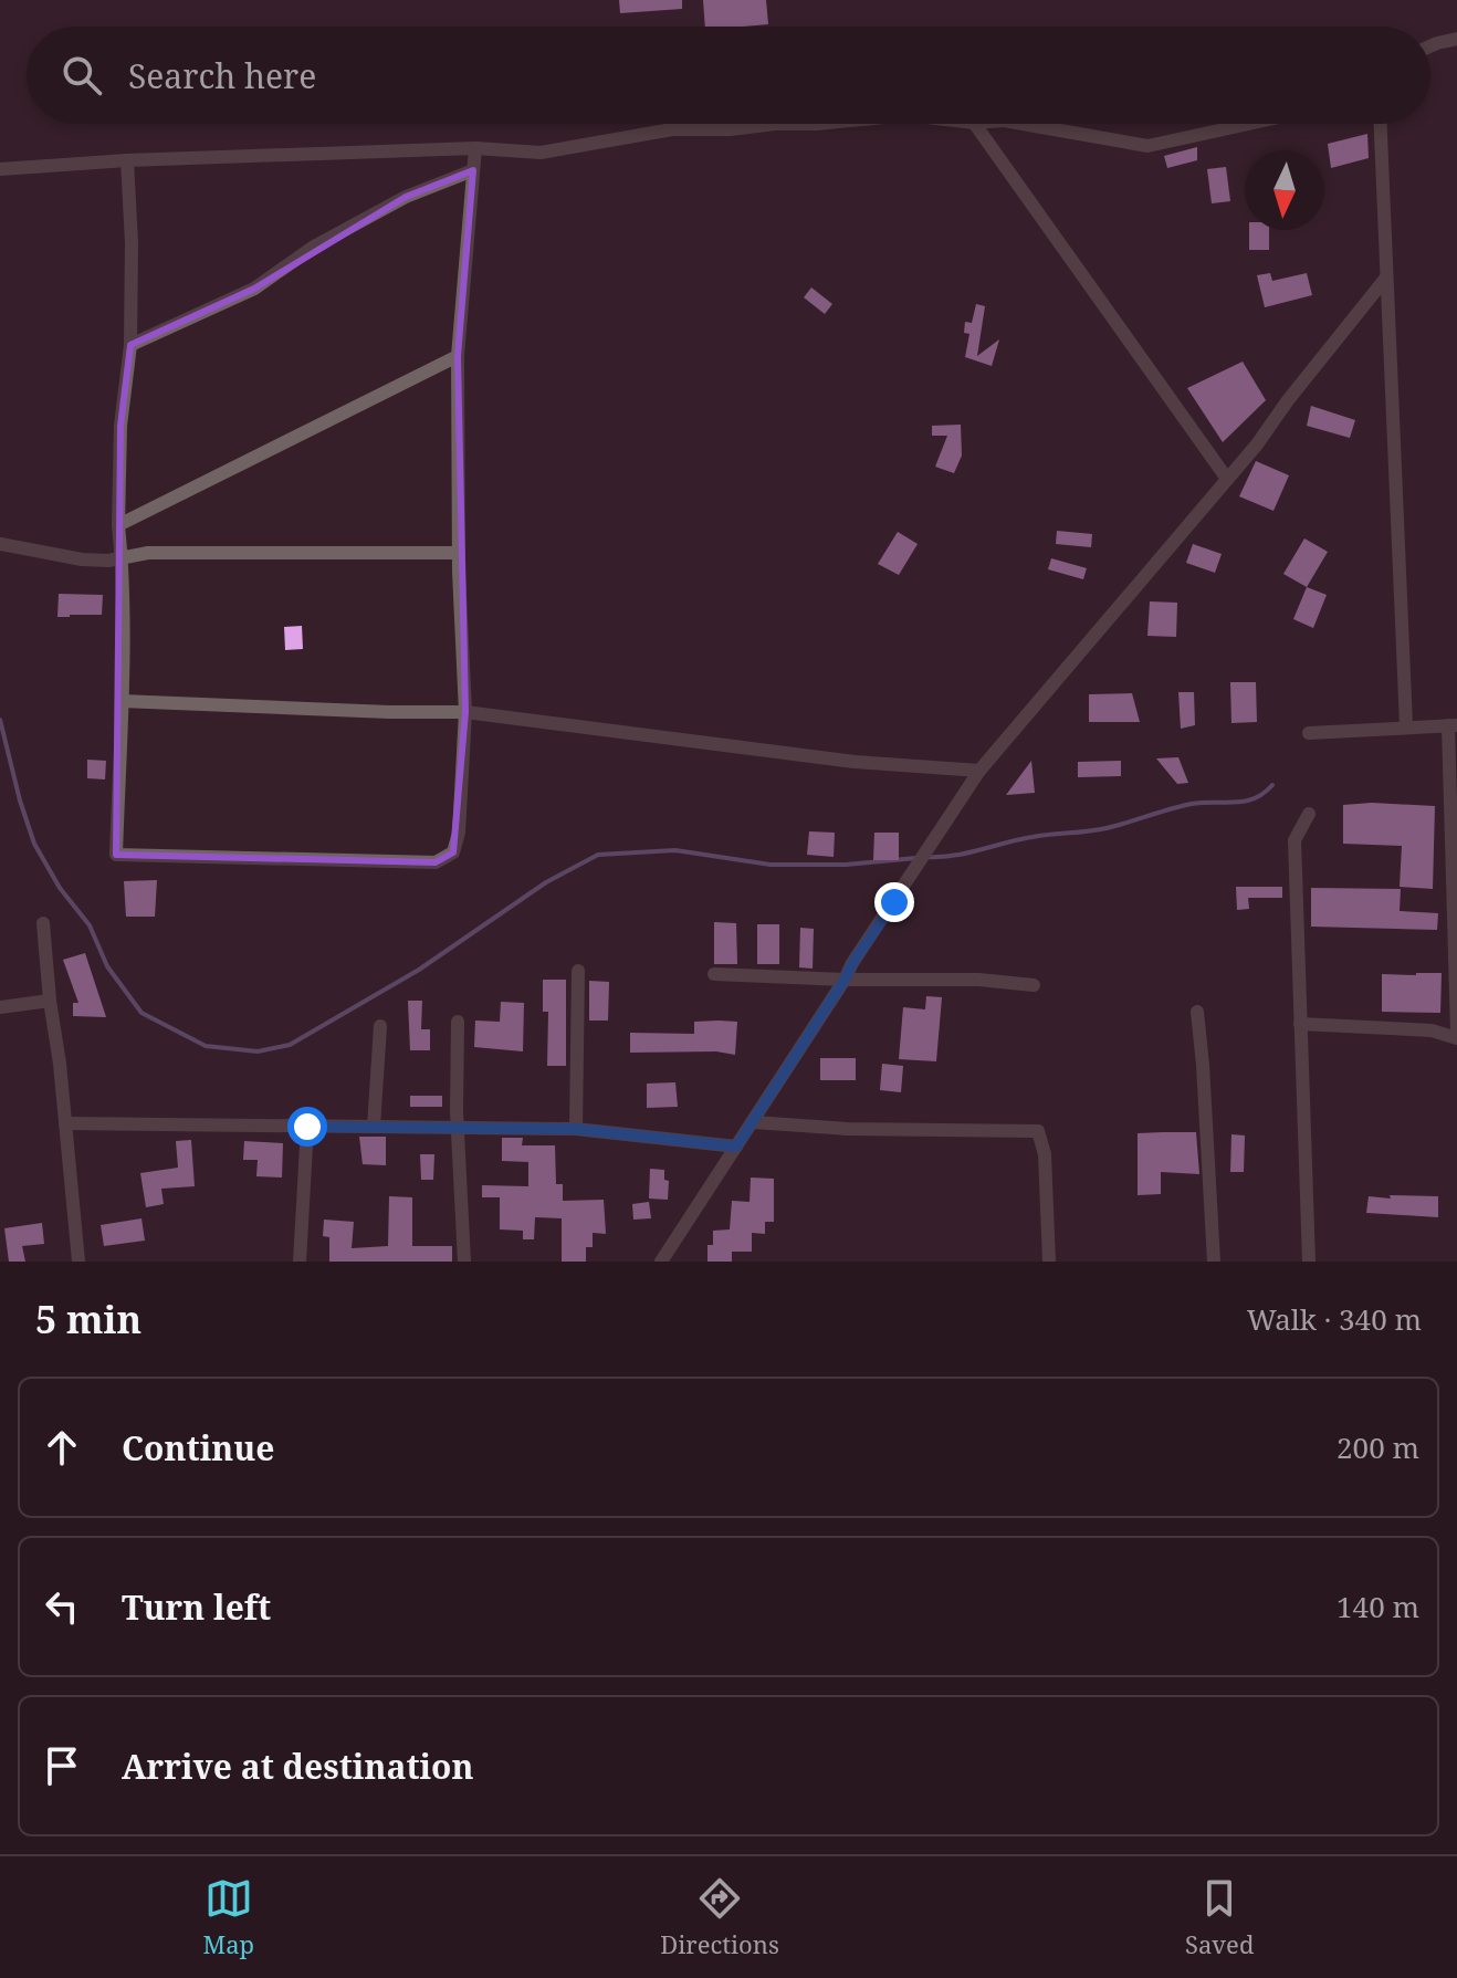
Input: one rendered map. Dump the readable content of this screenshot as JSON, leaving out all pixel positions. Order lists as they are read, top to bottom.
{
  "north": "bottom",
  "page": {
    "search": "Search here",
    "heading": ["5 min", "Walk · 340 m"],
    "list": [
      ["Continue", "200 m"],
      ["Turn left", "140 m"],
      "Arrive at destination"
    ],
    "nav": ["Map", "Directions", "Saved"]
  }
}
